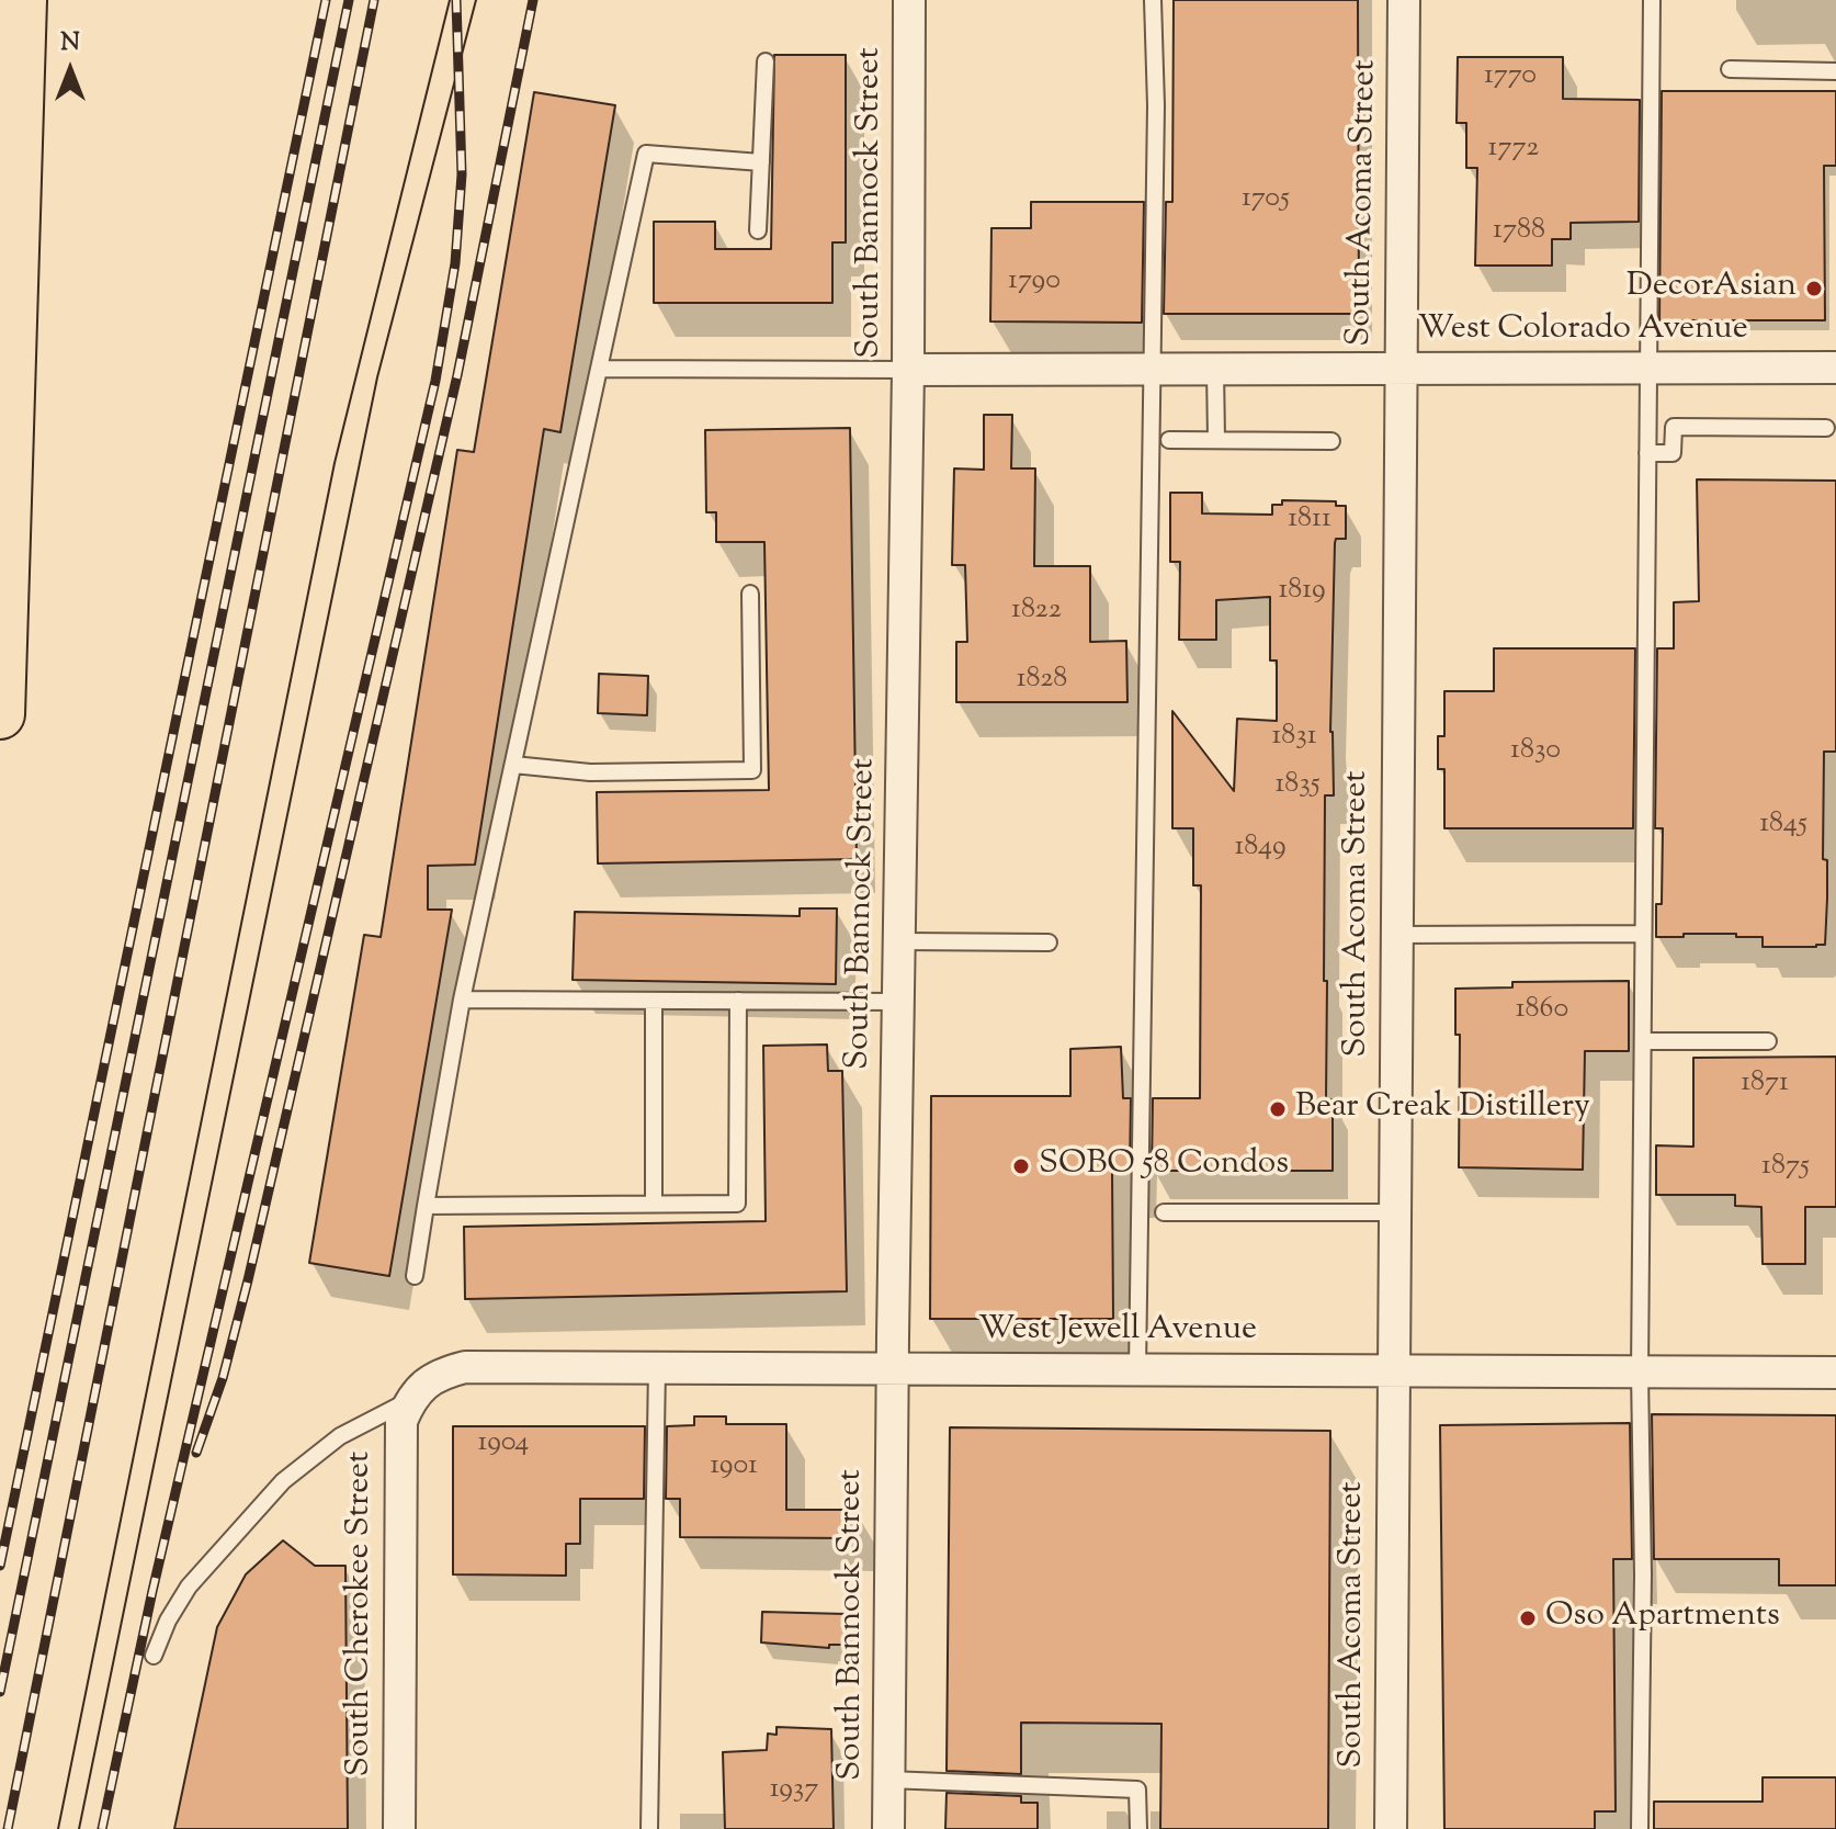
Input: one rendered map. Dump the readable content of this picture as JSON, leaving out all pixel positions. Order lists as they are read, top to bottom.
{
  "streets": {
    "street": [
      "South Bannock Street",
      "South Acoma Street",
      "West Colorado Avenue",
      "West Jewell Avenue",
      "South Cherokee Street"
    ]
  },
  "crossings": [
    ["South Bannock Street", "West Colorado Avenue"],
    ["South Bannock Street", "West Jewell Avenue"],
    ["South Acoma Street", "West Colorado Avenue"],
    ["South Acoma Street", "West Jewell Avenue"],
    ["West Jewell Avenue", "South Cherokee Street"]
  ],
  "places": [
    "DecorAsian",
    "Bear Creak Distillery",
    "SOBO 58 Condos",
    "Oso Apartments"
  ],
  "house_numbers": [
    "1770",
    "1772",
    "1705",
    "1788",
    "1790",
    "1811",
    "1819",
    "1822",
    "1828",
    "1831",
    "1830",
    "1835",
    "1845",
    "1849",
    "1860",
    "1871",
    "1875",
    "1904",
    "1901",
    "1937"
  ],
  "north": "top"
}
